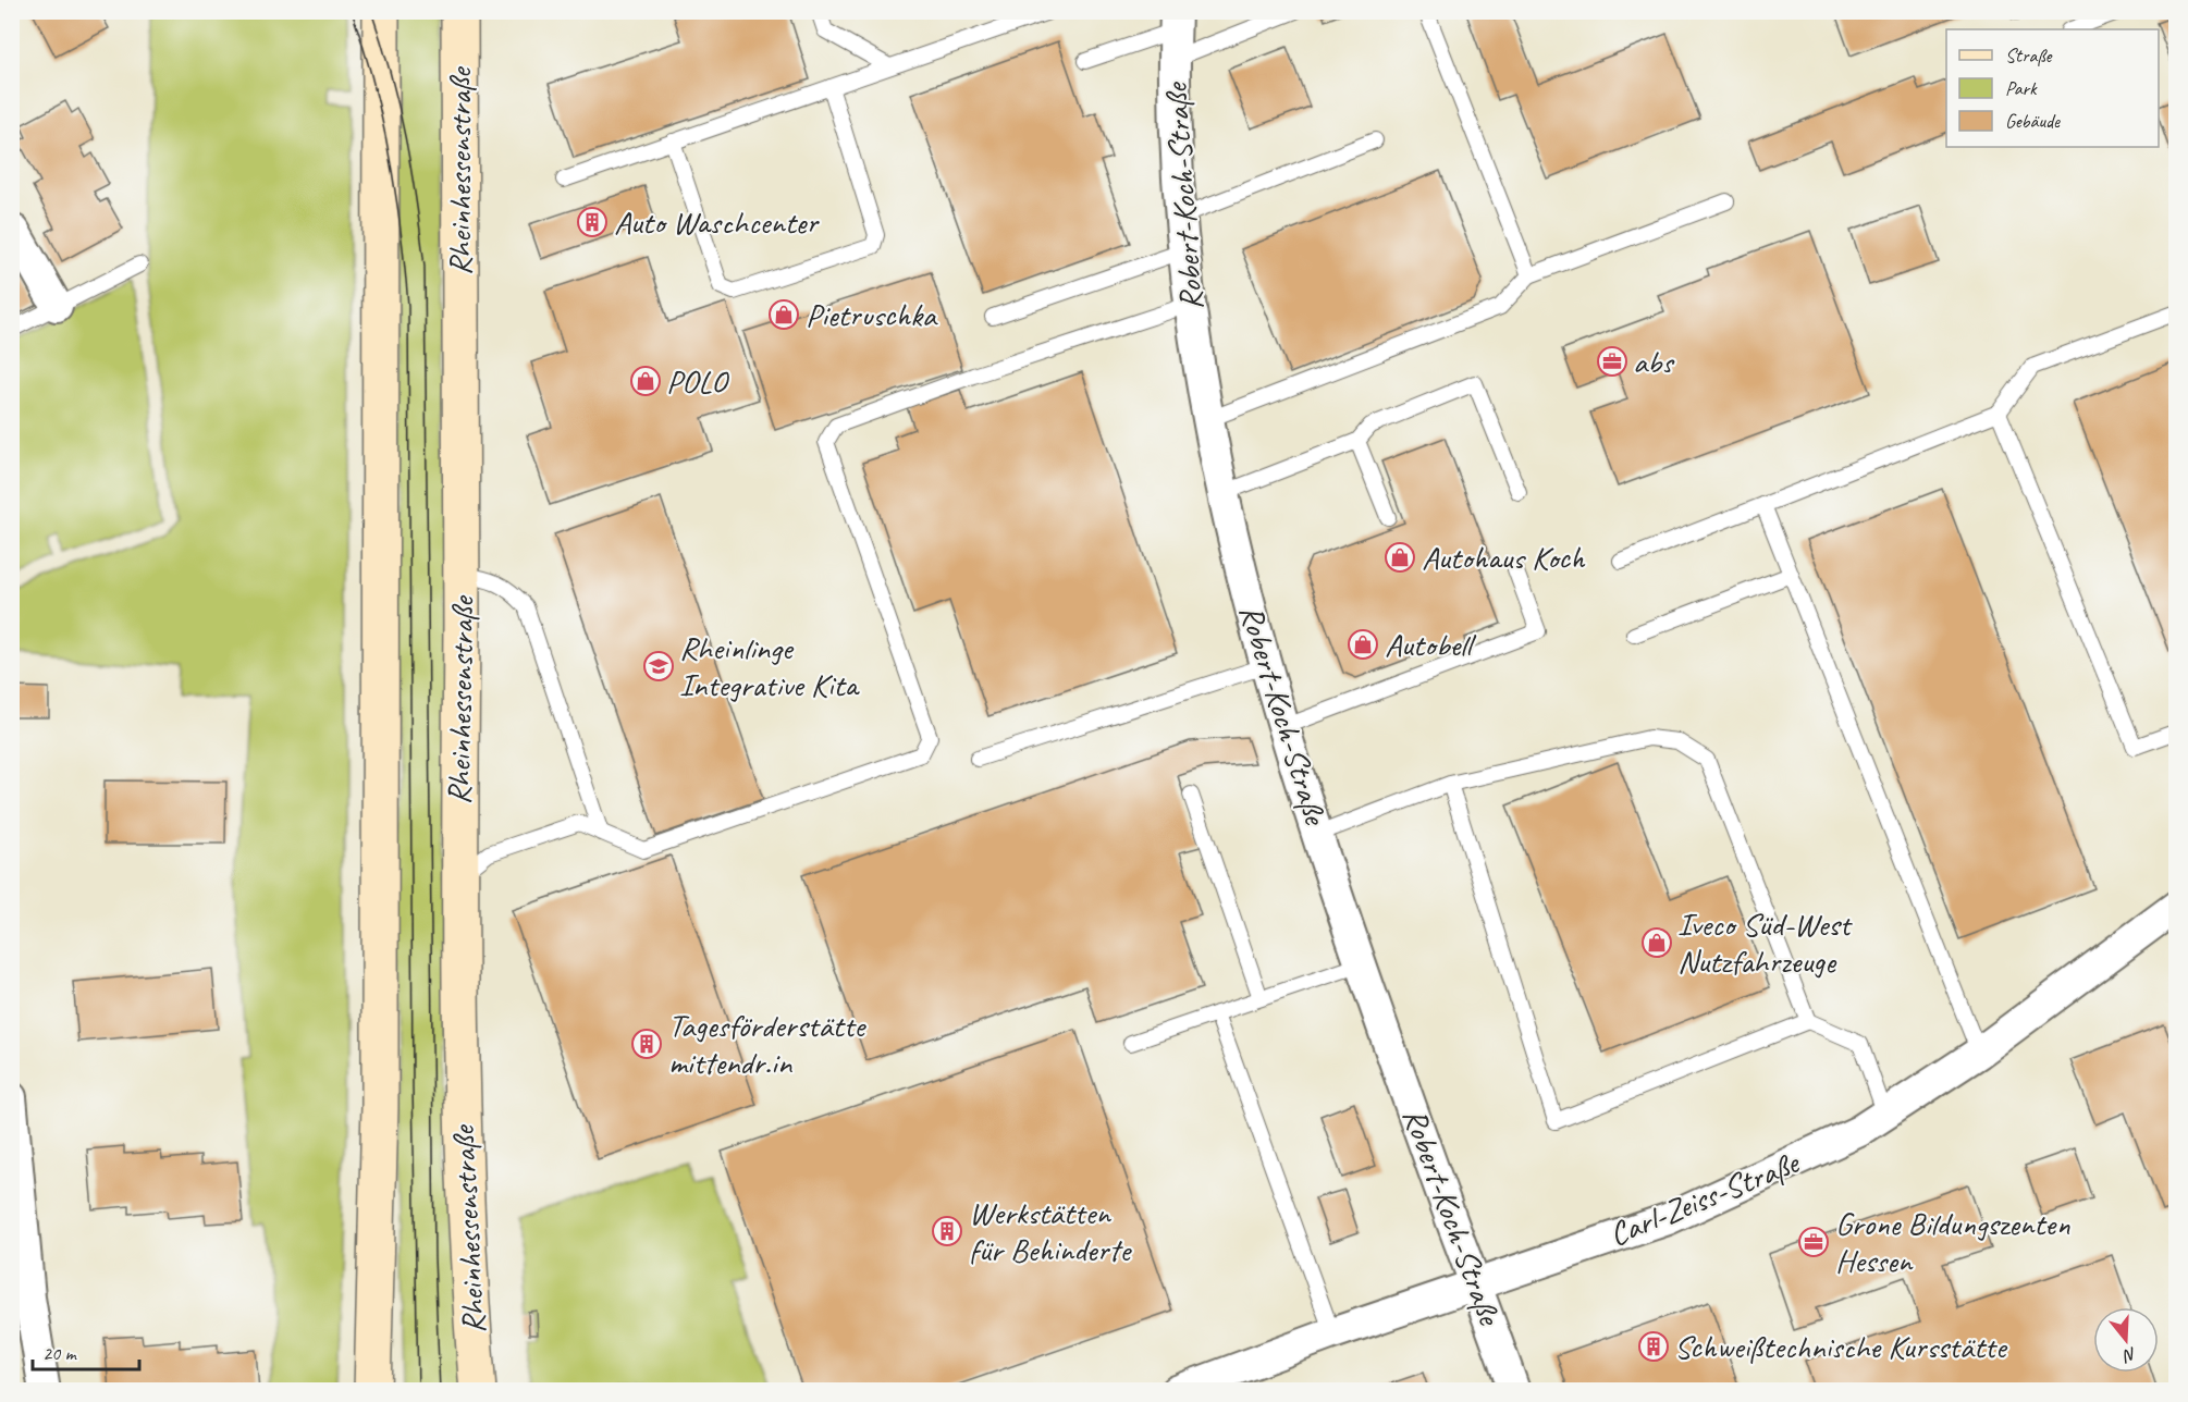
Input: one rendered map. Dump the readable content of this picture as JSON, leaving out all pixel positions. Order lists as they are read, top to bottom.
{
  "streets": {
    "main road": ["Rheinhessenstraße"],
    "street": ["Robert-Koch-Straße", "Carl-Zeiss-Straße"]
  },
  "crossings": [
    ["Robert-Koch-Straße", "Carl-Zeiss-Straße"]
  ],
  "places": {
    "building": [
      "Auto Waschcenter",
      "Tagesförderstätte mittendr.in",
      "Werkstätten für Behinderte",
      "Schweißtechnische Kursstätte"
    ],
    "shop": [
      "Pietruschka",
      "POLO",
      "Autohaus Koch",
      "Autobell",
      "Iveco Süd-West Nutzfahrzeuge"
    ],
    "office": ["abs", "Grone Bildungszenten Hessen"],
    "school or university": ["Rheinlinge Integrative Kita"]
  },
  "legend": ["Straße", "Park", "Gebäude"],
  "scale_bar": "20 m",
  "north": "bottom"
}
